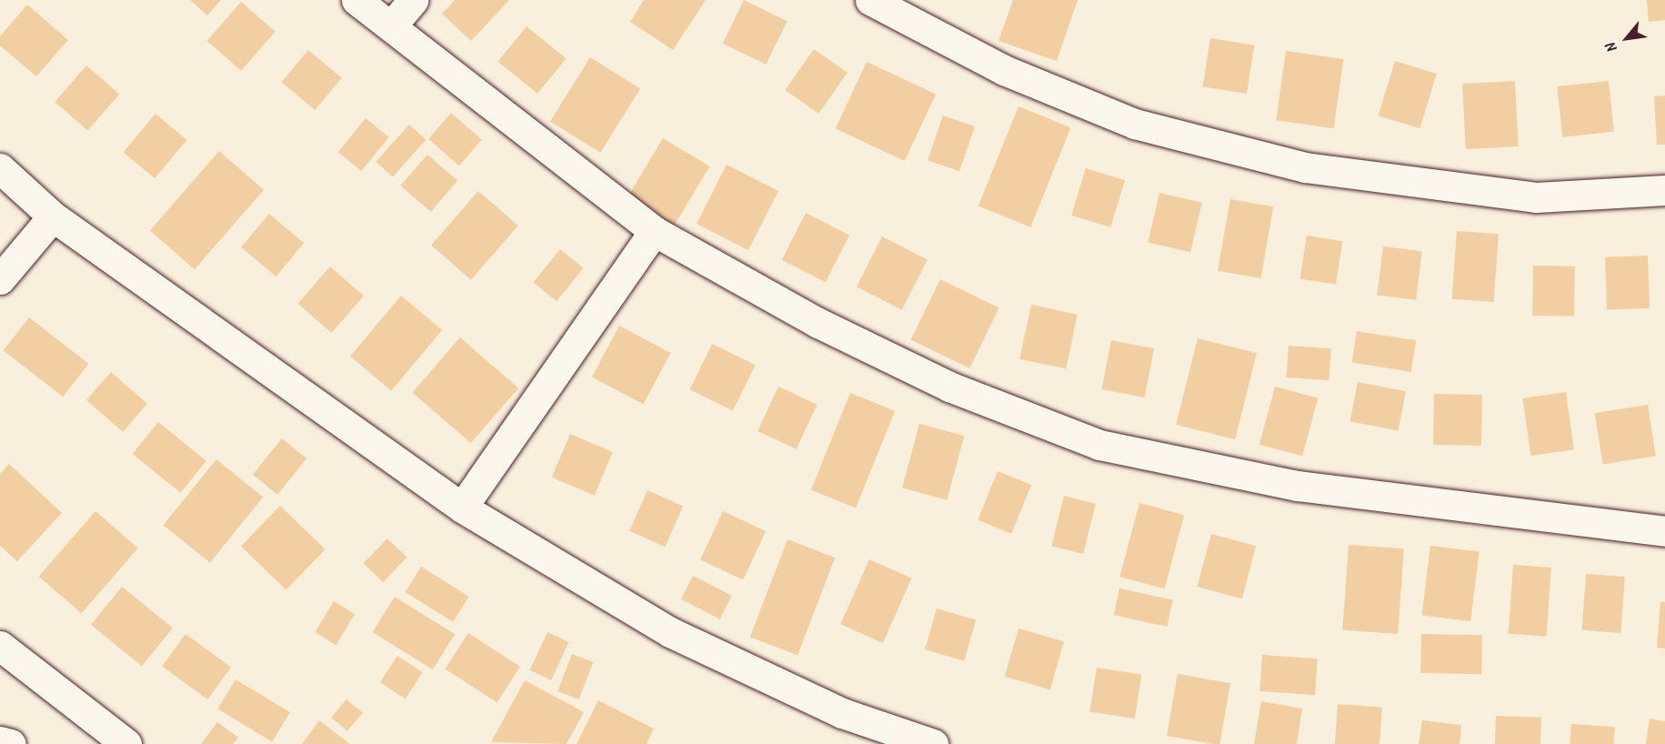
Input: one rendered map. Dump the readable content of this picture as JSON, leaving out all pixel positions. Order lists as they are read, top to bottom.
{
  "north": "bottom left"
}
